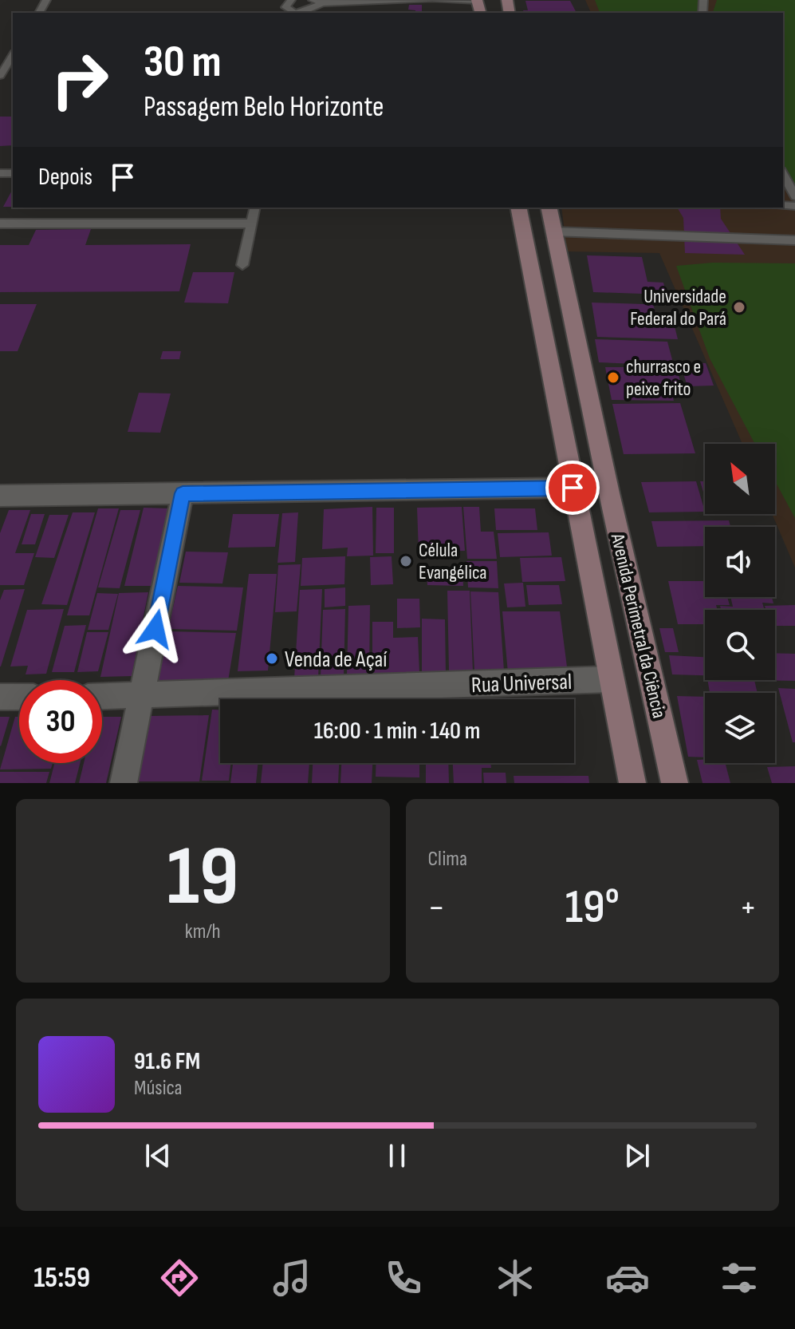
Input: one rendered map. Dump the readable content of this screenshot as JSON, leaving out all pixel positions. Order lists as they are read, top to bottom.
{
  "streets": {
    "main road": ["Avenida Perimetral da Ciência"],
    "street": ["Rua Universal"]
  },
  "crossings": [
    ["Avenida Perimetral da Ciência", "Rua Universal"]
  ],
  "places": [
    "Universidade Federal do Pará",
    "churrasco e peixe frito",
    "Célula Evangélica",
    "Venda de Açaí"
  ],
  "north": "top left",
  "page": {
    "turn": ["30 m", "Passagem Belo Horizonte"],
    "then": "Depois",
    "limit": "30",
    "trip": "16:00 · 1 min · 140 m",
    "tile": [
      ["19", "km/h"],
      "Clima"
    ],
    "heat": ["−", "19°", "+"],
    "song": ["91.6 FM", "Música"],
    "tabs": "15:59"
  }
}
